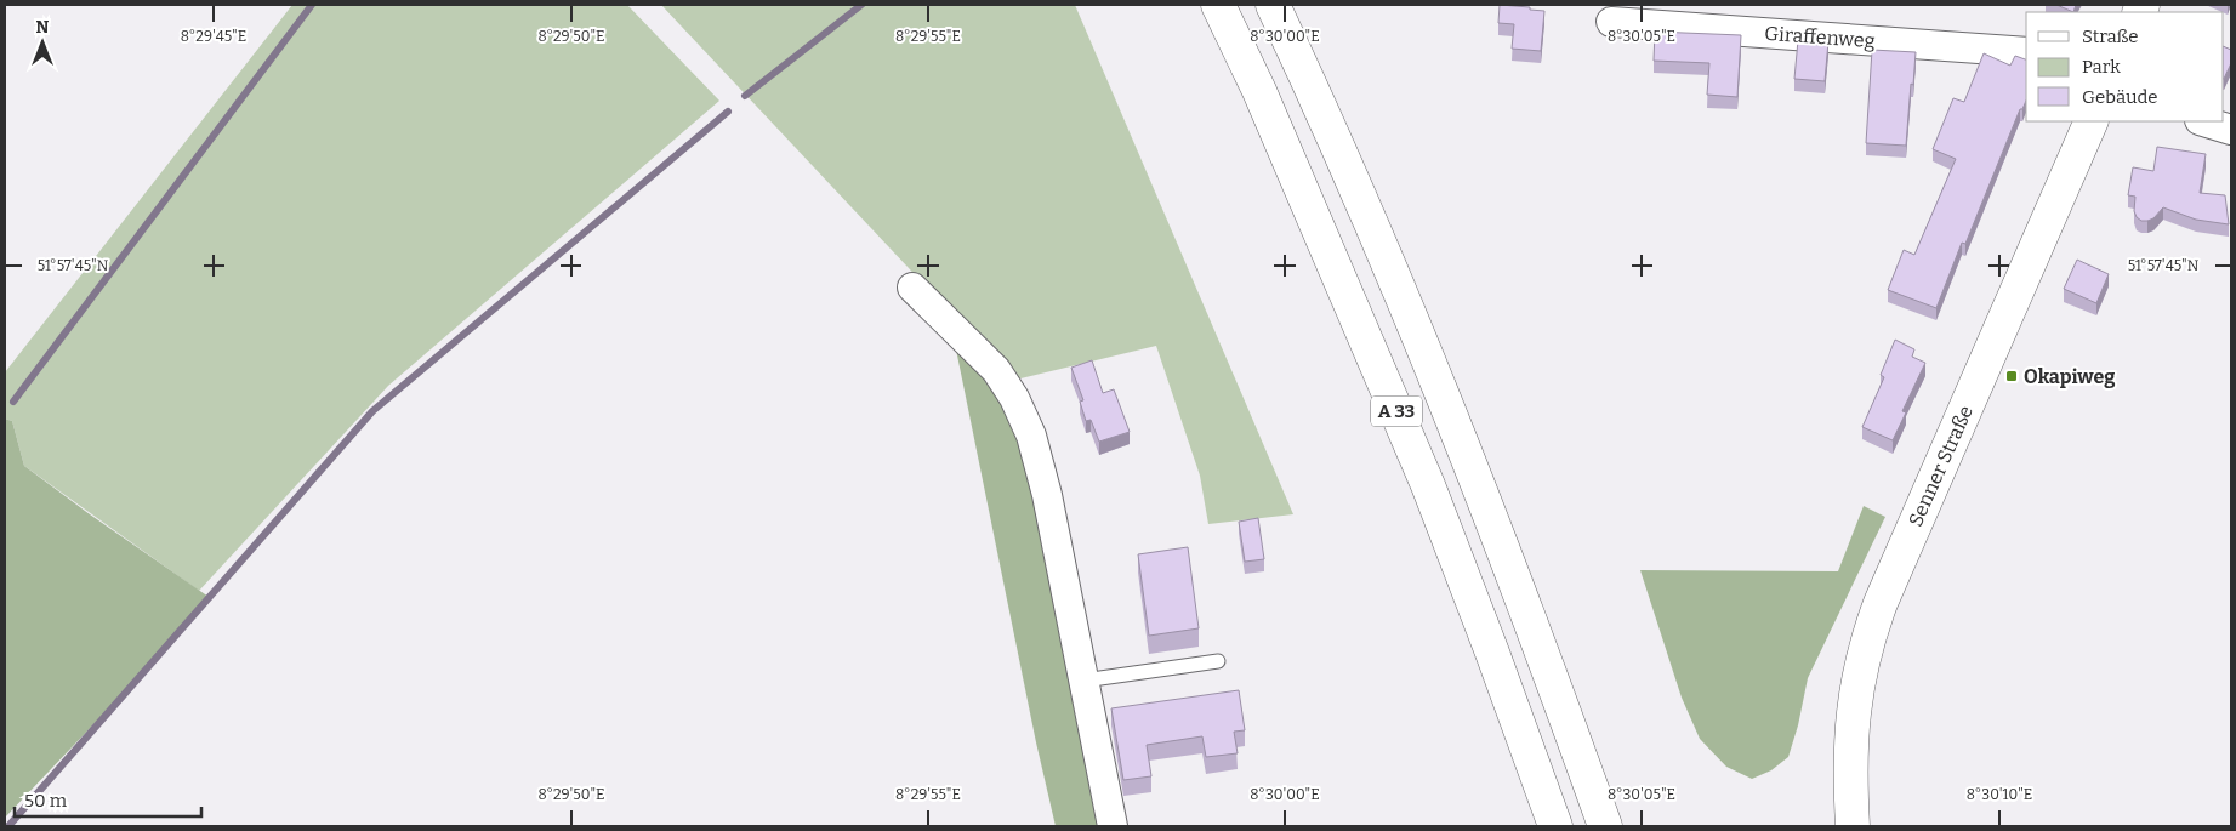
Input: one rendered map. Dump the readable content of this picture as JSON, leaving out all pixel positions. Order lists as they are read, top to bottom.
{
  "streets": {
    "main road": ["A 33", "Senner Straße"],
    "street": ["Giraffenweg"]
  },
  "places": {
    "transit": ["Okapiweg"]
  },
  "legend": ["Straße", "Park", "Gebäude"],
  "scale_bar": "50 m",
  "north": "top",
  "coordinates": [
    "8°29'45\"E",
    "8°29'50\"E",
    "8°29'55\"E",
    "8°30'00\"E",
    "8°30'05\"E",
    "51°57'45\"N",
    "8°30'10\"E"
  ]
}
